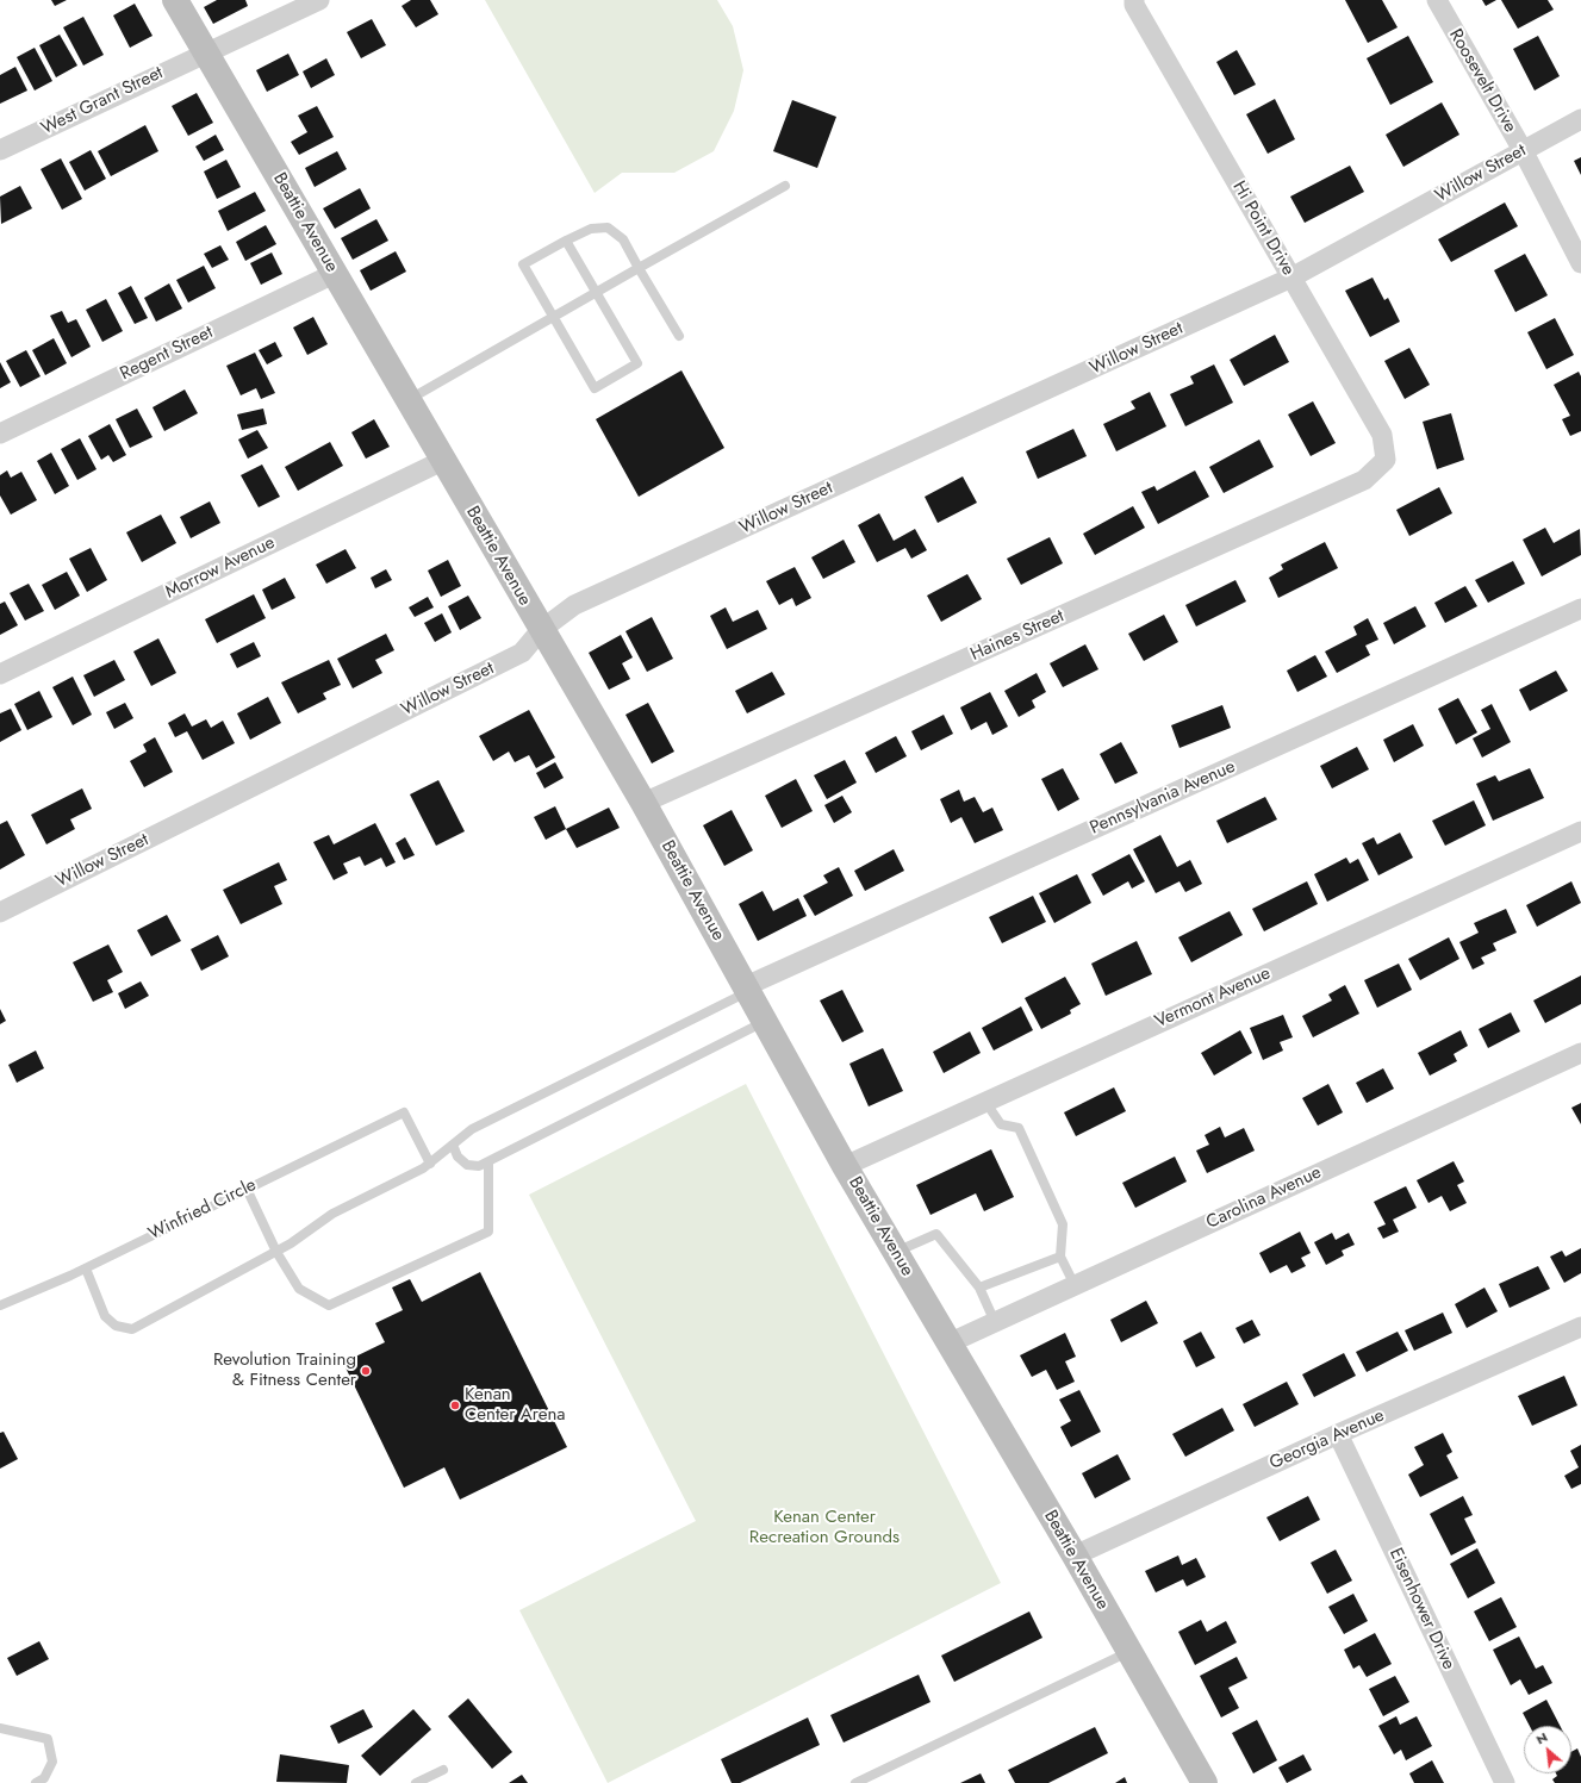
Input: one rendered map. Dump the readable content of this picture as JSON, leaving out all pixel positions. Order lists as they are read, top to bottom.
{
  "streets": {
    "street": [
      "Roosevelt Drive",
      "West Grant Street",
      "Willow Street",
      "Beattie Avenue",
      "Hi Point Drive",
      "Regent Street",
      "Morrow Avenue",
      "Haines Street",
      "Pennsylvania Avenue",
      "Vermont Avenue",
      "Carolina Avenue",
      "Georgia Avenue",
      "Eisenhower Drive"
    ],
    "lane": ["Winfried Circle"]
  },
  "crossings": [
    ["Roosevelt Drive", "Willow Street"],
    ["West Grant Street", "Beattie Avenue"],
    ["Willow Street", "Beattie Avenue"],
    ["Willow Street", "Hi Point Drive"],
    ["Beattie Avenue", "Regent Street"],
    ["Beattie Avenue", "Morrow Avenue"],
    ["Beattie Avenue", "Haines Street"],
    ["Beattie Avenue", "Pennsylvania Avenue"],
    ["Beattie Avenue", "Vermont Avenue"],
    ["Beattie Avenue", "Carolina Avenue"],
    ["Beattie Avenue", "Georgia Avenue"],
    ["Hi Point Drive", "Haines Street"],
    ["Georgia Avenue", "Eisenhower Drive"]
  ],
  "parks": ["Kenan Center Recreation Grounds"],
  "places": ["Revolution Training & Fitness Center", "Kenan Center Arena"],
  "north": "top left"
}
